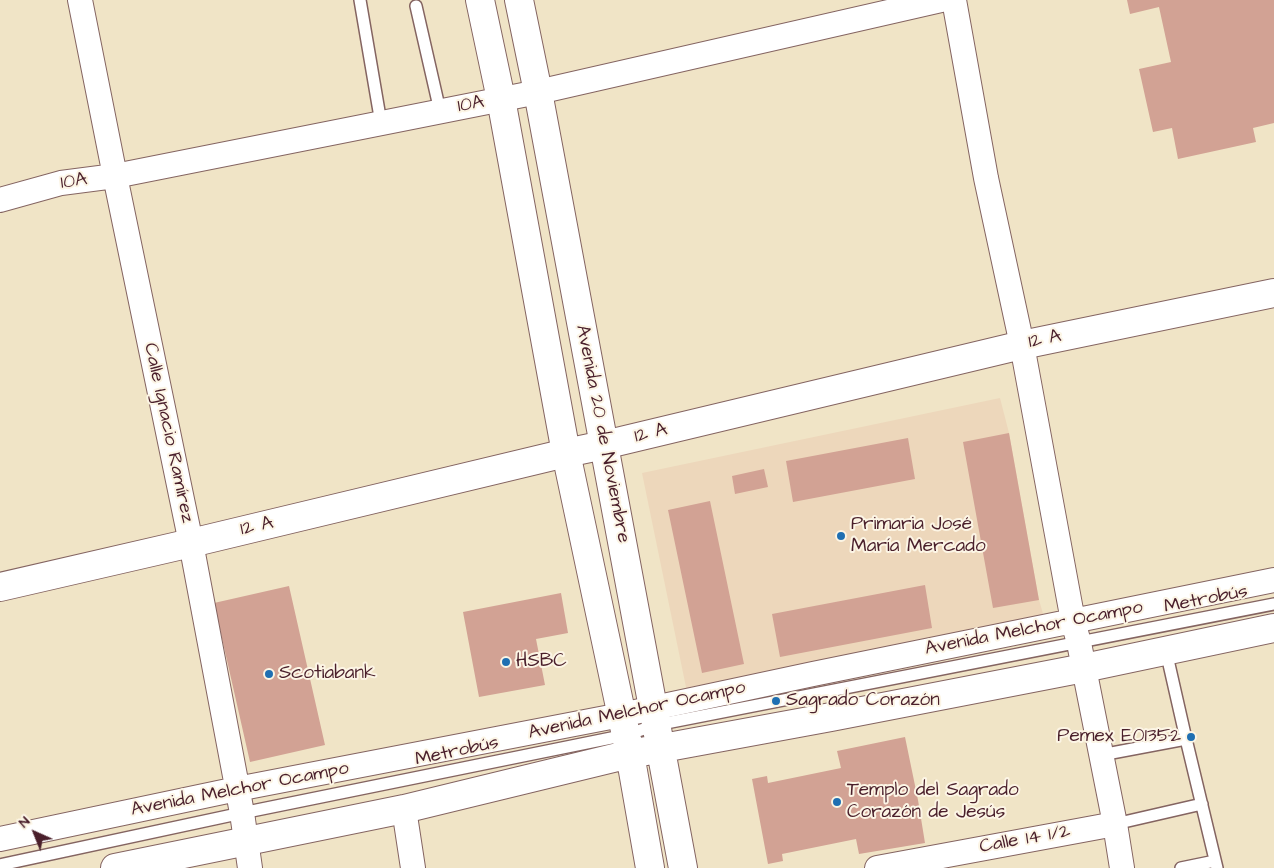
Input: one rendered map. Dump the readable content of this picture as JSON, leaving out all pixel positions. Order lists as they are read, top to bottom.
{
  "streets": {
    "main road": ["12 A", "Avenida 20 de Noviembre", "Avenida Melchor Ocampo"],
    "street": ["10A", "Calle Ignacio Ramírez", "Calle 14 1/2"],
    "lane": ["Metrobús"]
  },
  "crossings": [
    ["10A", "Calle Ignacio Ramírez"],
    ["10A", "Avenida 20 de Noviembre"],
    ["12 A", "Calle Ignacio Ramírez"],
    ["12 A", "Avenida 20 de Noviembre"],
    ["Calle Ignacio Ramírez", "Metrobús"],
    ["Calle Ignacio Ramírez", "Avenida Melchor Ocampo"],
    ["Avenida 20 de Noviembre", "Metrobús"],
    ["Avenida 20 de Noviembre", "Avenida Melchor Ocampo"],
    ["Metrobús", "Avenida Melchor Ocampo"]
  ],
  "places": [
    "Primaria José María Mercado",
    "HSBC",
    "Scotiabank",
    "Sagrado Corazón",
    "Pemex E01352",
    "Templo del Sagrado Corazón de Jesús"
  ],
  "north": "top left"
}
